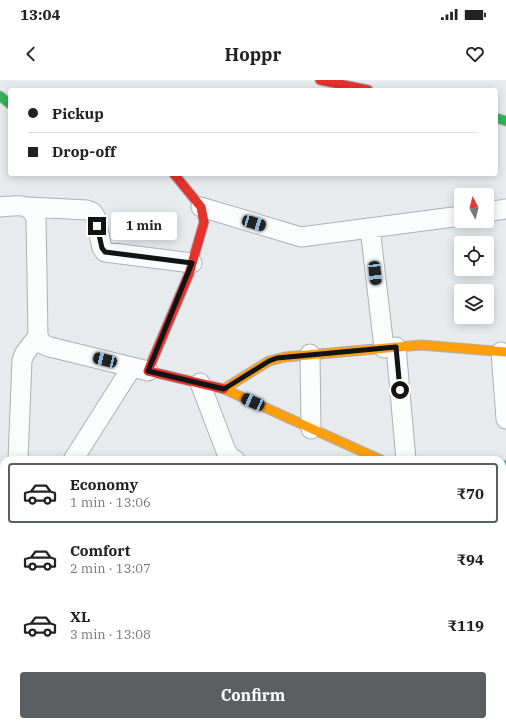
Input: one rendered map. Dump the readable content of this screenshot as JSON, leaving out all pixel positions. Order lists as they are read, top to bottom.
{
  "north": "top",
  "page": {
    "status": "13:04",
    "header": "Hoppr",
    "banner": ["Pickup", "Drop-off"],
    "bubble": "1 min",
    "list": [
      {
        "name": "Economy",
        "note": "1 min · 13:06",
        "value": "₹70"
      },
      {
        "name": "Comfort",
        "note": "2 min · 13:07",
        "value": "₹94"
      },
      {
        "name": "XL",
        "note": "3 min · 13:08",
        "value": "₹119"
      }
    ],
    "buttons": "Confirm"
  }
}
